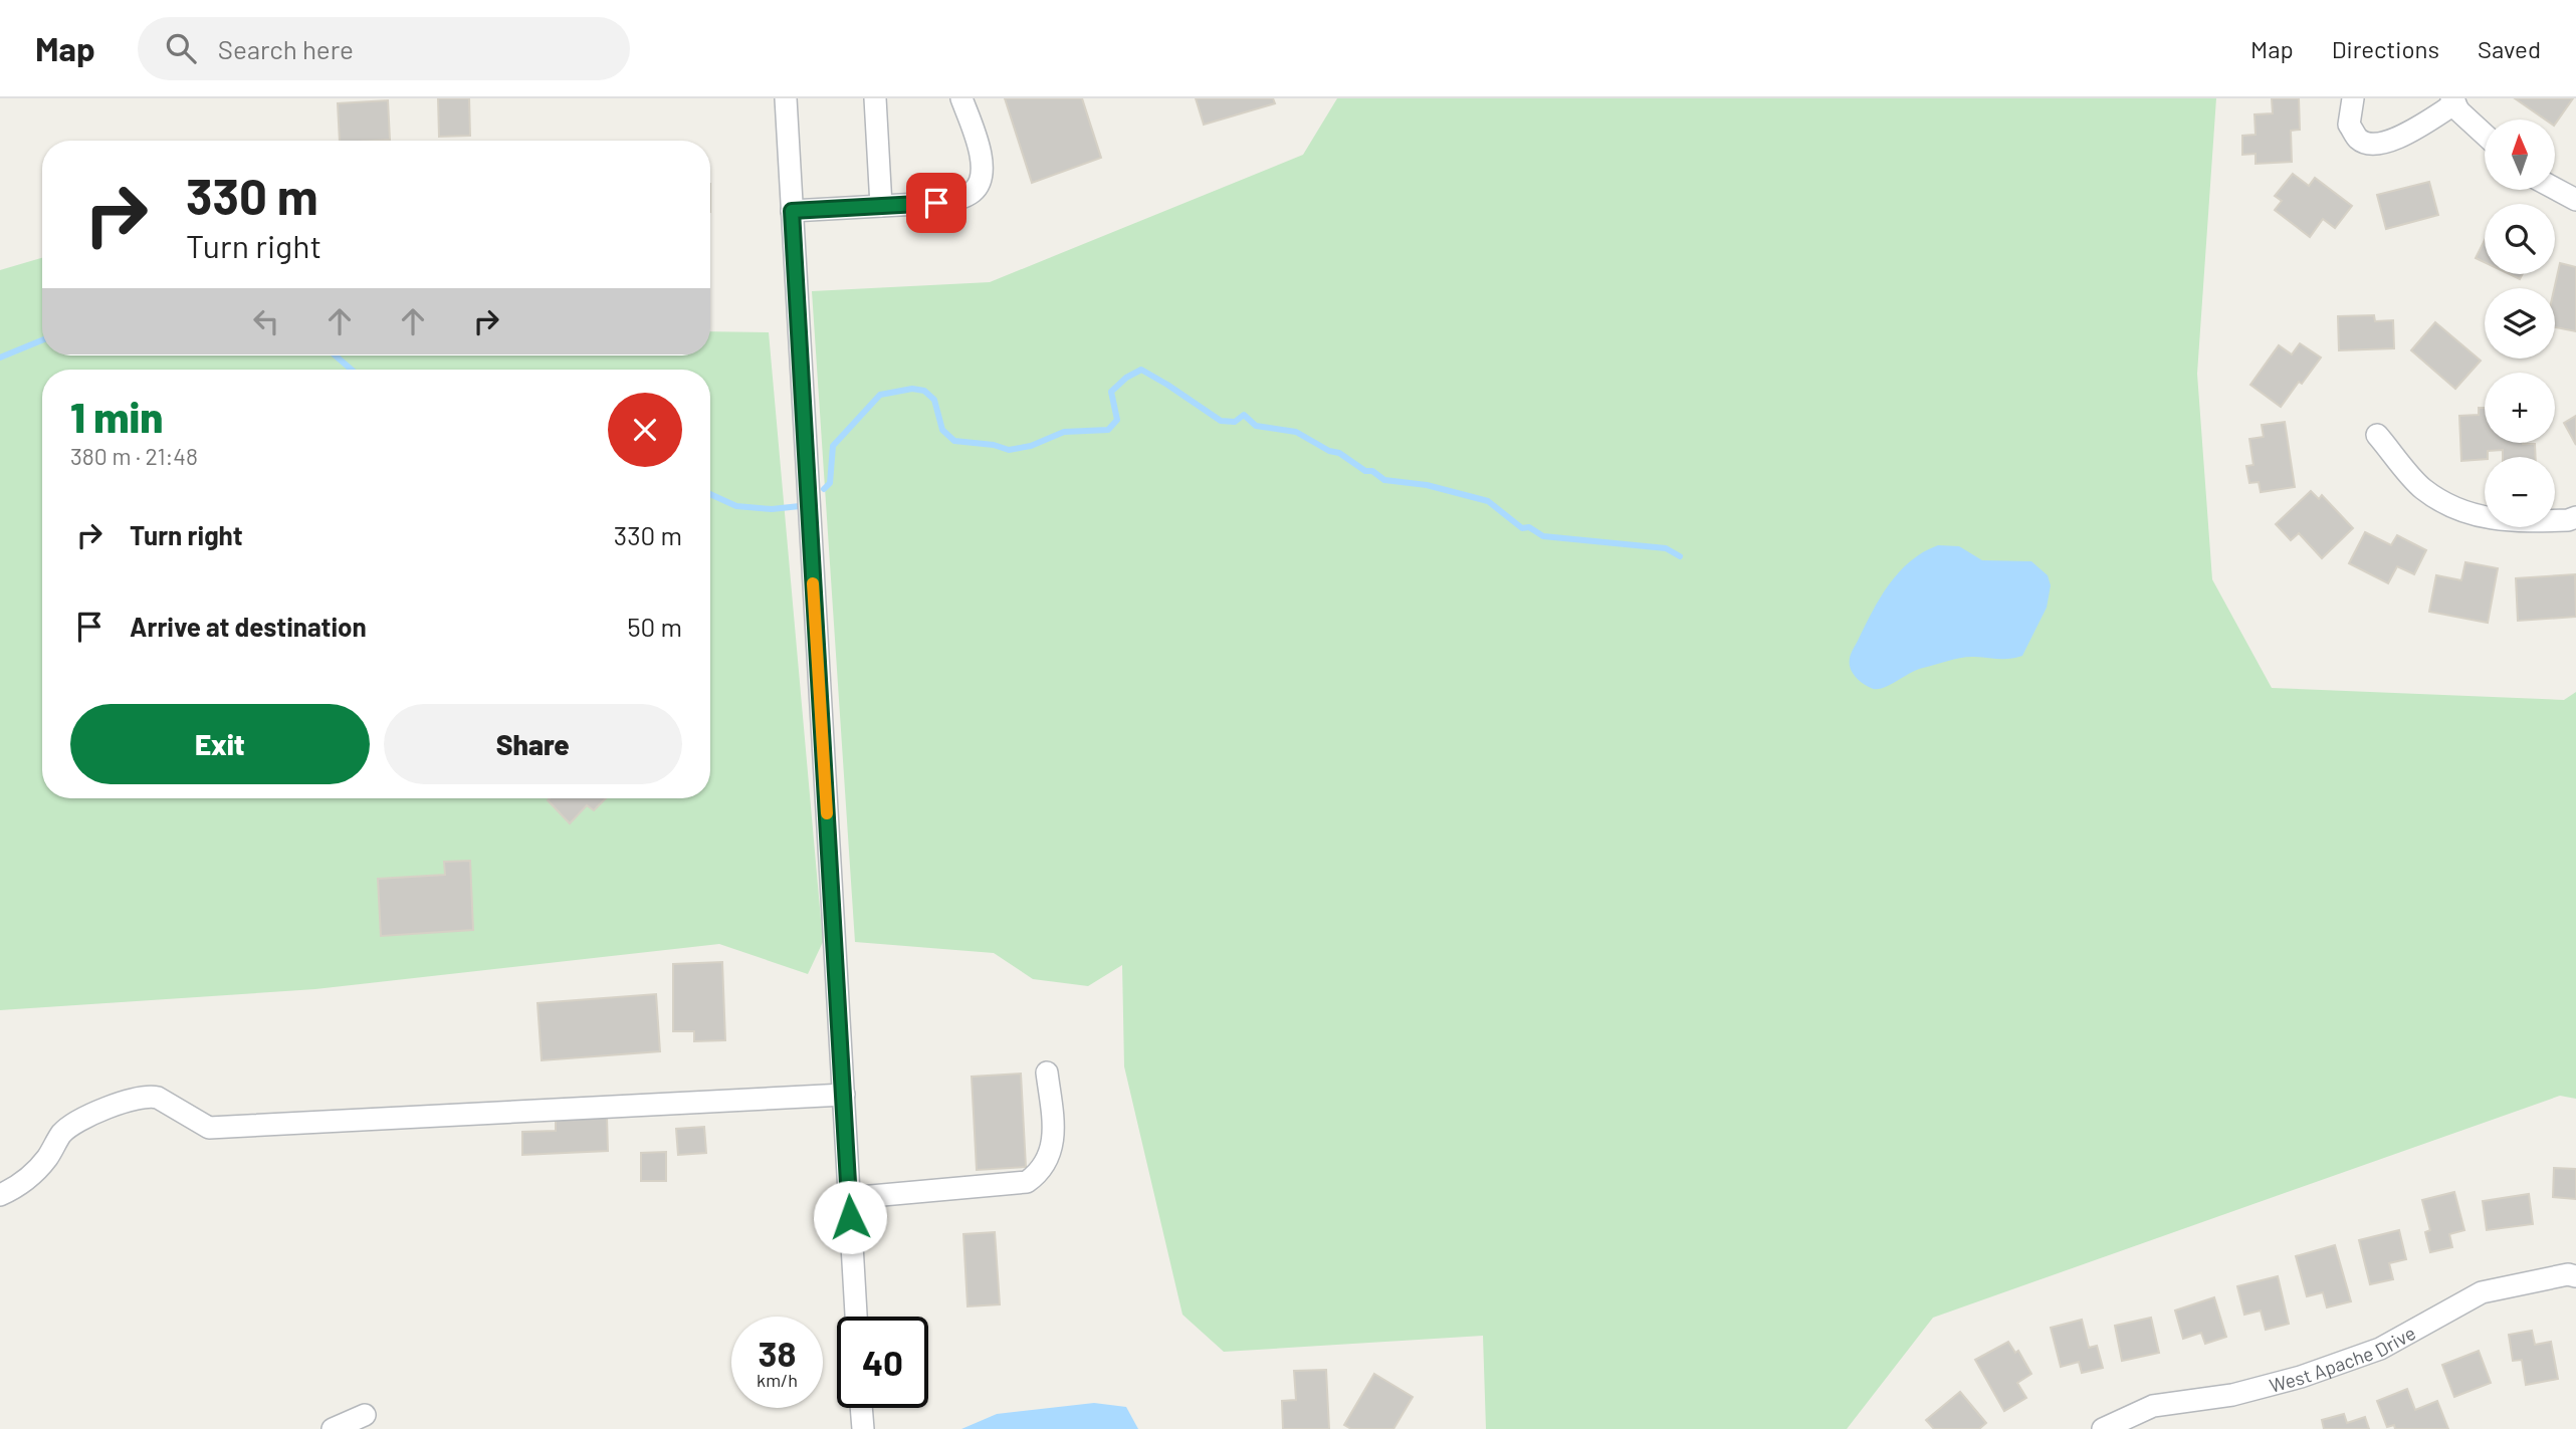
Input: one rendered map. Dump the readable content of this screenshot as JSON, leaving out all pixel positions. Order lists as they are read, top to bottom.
{
  "streets": {
    "street": ["West Apache Drive"]
  },
  "north": "top",
  "page": {
    "header": "Map",
    "search": "Search here",
    "nav": ["Map", "Directions", "Saved"],
    "map_buttons": ["+", "−"],
    "turn": ["330 m", "Turn right"],
    "heading": ["1 min", "380 m · 21:48"],
    "list": [
      {
        "name": "Turn right",
        "value": "330 m"
      },
      {
        "name": "Arrive at destination",
        "value": "50 m"
      }
    ],
    "buttons": ["Exit", "Share"],
    "speed": "38 km/h",
    "limit": "40"
  }
}
